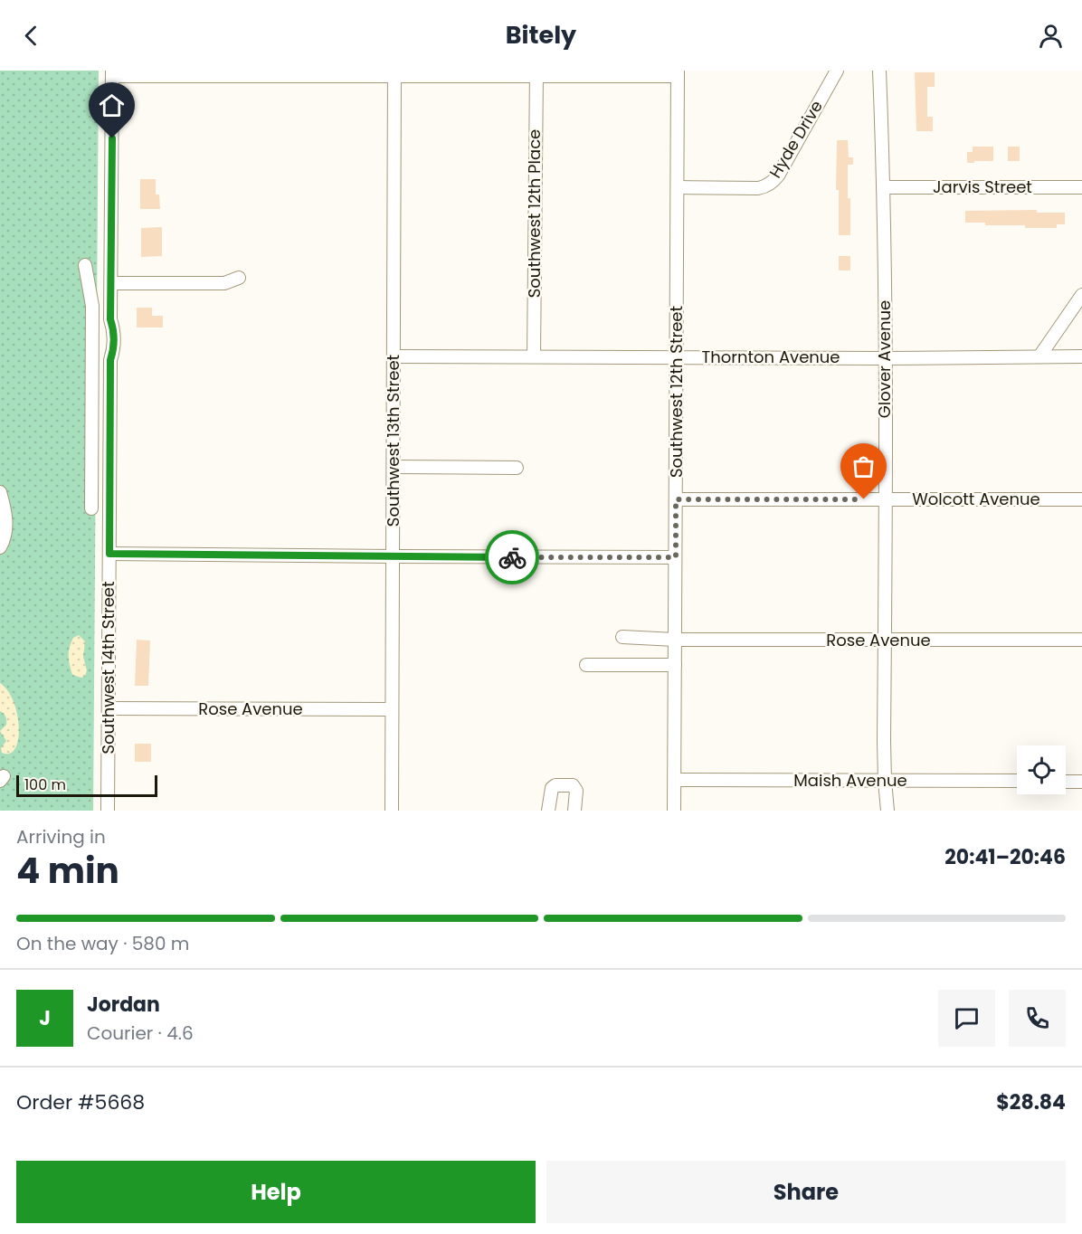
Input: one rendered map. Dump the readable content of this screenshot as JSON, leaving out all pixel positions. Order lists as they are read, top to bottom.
{
  "streets": {
    "street": [
      "Hyde Drive",
      "Jarvis Street",
      "Southwest 12th Place",
      "Thornton Avenue",
      "Glover Avenue",
      "Southwest 12th Street",
      "Southwest 13th Street",
      "Wolcott Avenue",
      "Rose Avenue",
      "Southwest 14th Street",
      "Maish Avenue"
    ]
  },
  "crossings": [
    ["Hyde Drive", "Southwest 12th Street"],
    ["Jarvis Street", "Glover Avenue"],
    ["Southwest 12th Place", "Thornton Avenue"],
    ["Thornton Avenue", "Glover Avenue"],
    ["Thornton Avenue", "Southwest 12th Street"],
    ["Thornton Avenue", "Southwest 13th Street"],
    ["Glover Avenue", "Wolcott Avenue"],
    ["Glover Avenue", "Rose Avenue"],
    ["Glover Avenue", "Maish Avenue"],
    ["Southwest 12th Street", "Wolcott Avenue"],
    ["Southwest 12th Street", "Rose Avenue"],
    ["Southwest 12th Street", "Maish Avenue"],
    ["Southwest 13th Street", "Rose Avenue"],
    ["Rose Avenue", "Southwest 14th Street"]
  ],
  "scale_bar": "100 m",
  "page": {
    "header": "Bitely",
    "scale": "100 m",
    "heading": ["4 min", "Arriving in", "20:41–20:46"],
    "panel": [
      "Jordan",
      "Courier · 4.6",
      "Order #5668",
      "$28.84"
    ],
    "bar": "On the way · 580 m",
    "round": "J",
    "buttons": ["Help", "Share"]
  }
}
